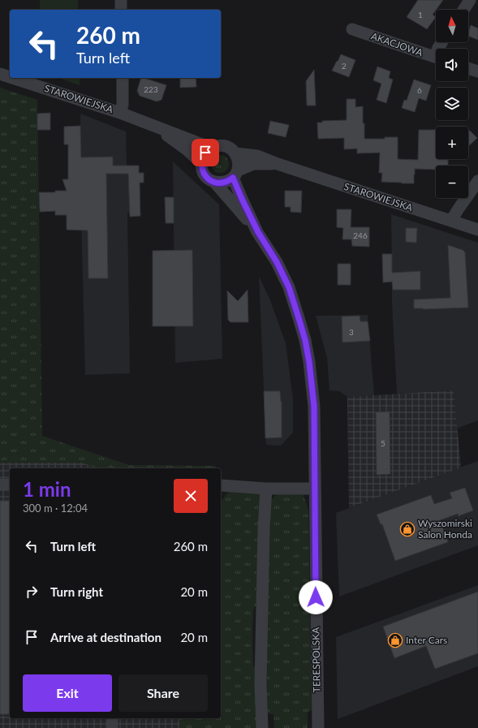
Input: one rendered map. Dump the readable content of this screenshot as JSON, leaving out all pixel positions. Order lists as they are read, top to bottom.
{
  "streets": {
    "street": ["AKACJOWA", "STAROWIEJSKA", "TERESPOLSKA"]
  },
  "crossings": [
    ["STAROWIEJSKA", "TERESPOLSKA"]
  ],
  "places": {
    "shop": ["Wyszomirski Salon Honda", "Inter Cars"]
  },
  "house_numbers": [
    "1",
    "2",
    "223",
    "6",
    "246",
    "3",
    "5"
  ],
  "north": "top",
  "page": {
    "map_buttons": ["+", "−"],
    "turn": ["260 m", "Turn left"],
    "heading": ["1 min", "300 m · 12:04"],
    "list": [
      {
        "name": "Turn left",
        "value": "260 m"
      },
      {
        "name": "Turn right",
        "value": "20 m"
      },
      {
        "name": "Arrive at destination",
        "value": "20 m"
      }
    ],
    "buttons": ["Exit", "Share"]
  }
}
